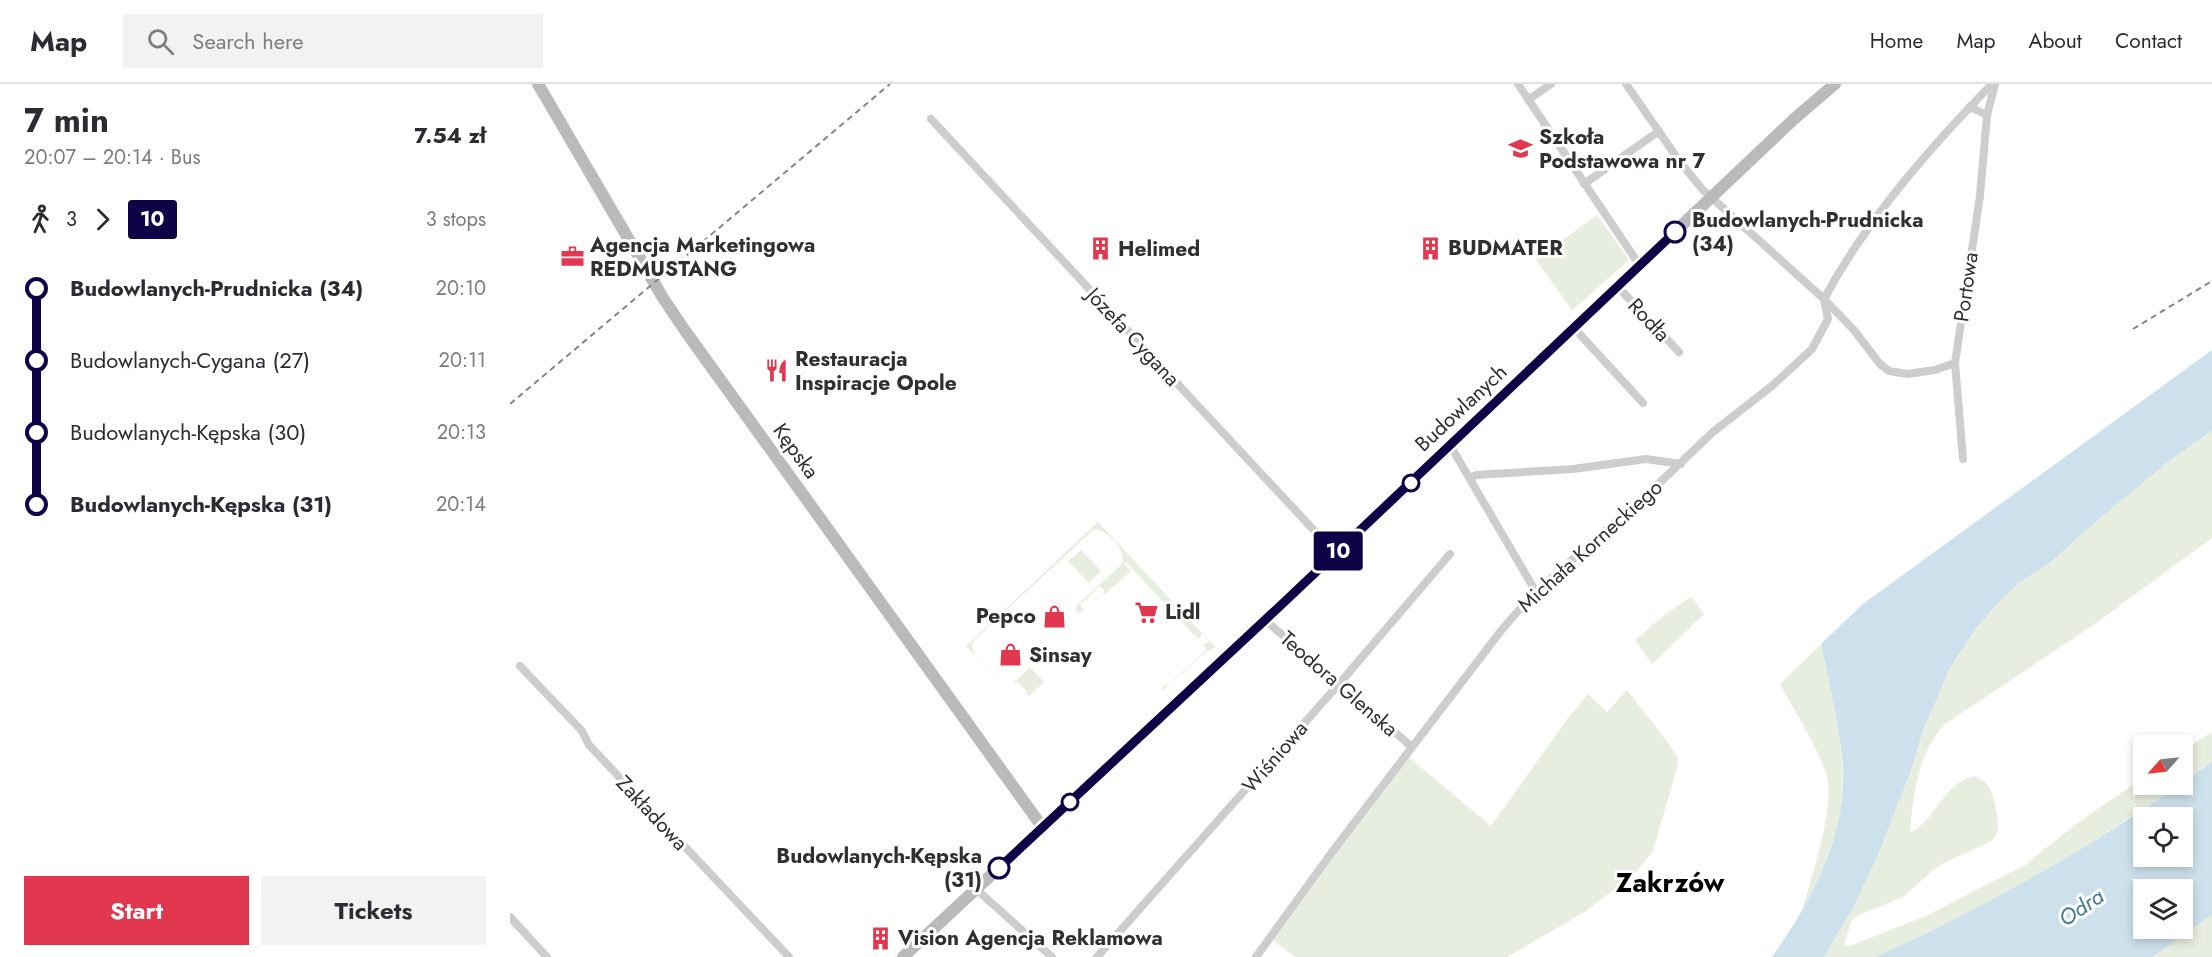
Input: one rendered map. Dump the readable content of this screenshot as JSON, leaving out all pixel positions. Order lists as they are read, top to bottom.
{
  "streets": {
    "main road": ["Budowlanych", "Kępska"],
    "street": [
      "Portowa",
      "Rodła",
      "Józefa Cygana",
      "Michała Korneckiego",
      "Teodora Glenska",
      "Wiśniowa",
      "Zakładowa"
    ]
  },
  "crossings": [
    ["Rodła", "Budowlanych"],
    ["Józefa Cygana", "Budowlanych"],
    ["Budowlanych", "Kępska"],
    ["Budowlanych", "Teodora Glenska"],
    ["Michała Korneckiego", "Teodora Glenska"],
    ["Teodora Glenska", "Wiśniowa"]
  ],
  "districts": ["Zakrzów"],
  "water": ["Odra"],
  "places": {
    "school or university": ["Szkoła Podstawowa nr 7"],
    "other": ["Budowlanych-Prudnicka (34)", "Budowlanych-Kępska (31)"],
    "building": ["BUDMATER", "Helimed", "Vision Agencja Reklamowa"],
    "office": ["Agencja Marketingowa REDMUSTANG"],
    "restaurant": ["Restauracja Inspiracje Opole"],
    "supermarket": ["Lidl"],
    "shop": ["Pepco", "Sinsay"]
  },
  "lines": ["bus line 10"],
  "north": "bottom left",
  "page": {
    "header": "Map",
    "search": "Search here",
    "nav": [
      "Home",
      "Map",
      "About",
      "Contact"
    ],
    "heading": ["7 min", "20:07 – 20:14 · Bus", "7.54 zł"],
    "on_map": "10",
    "legs": ["3", "10", "3 stops"],
    "list": [
      {
        "name": "Budowlanych-Prudnicka (34)",
        "value": "20:10"
      },
      {
        "name": "Budowlanych-Cygana (27)",
        "value": "20:11"
      },
      {
        "name": "Budowlanych-Kępska (30)",
        "value": "20:13"
      },
      {
        "name": "Budowlanych-Kępska (31)",
        "value": "20:14"
      }
    ],
    "buttons": ["Start", "Tickets"]
  }
}
